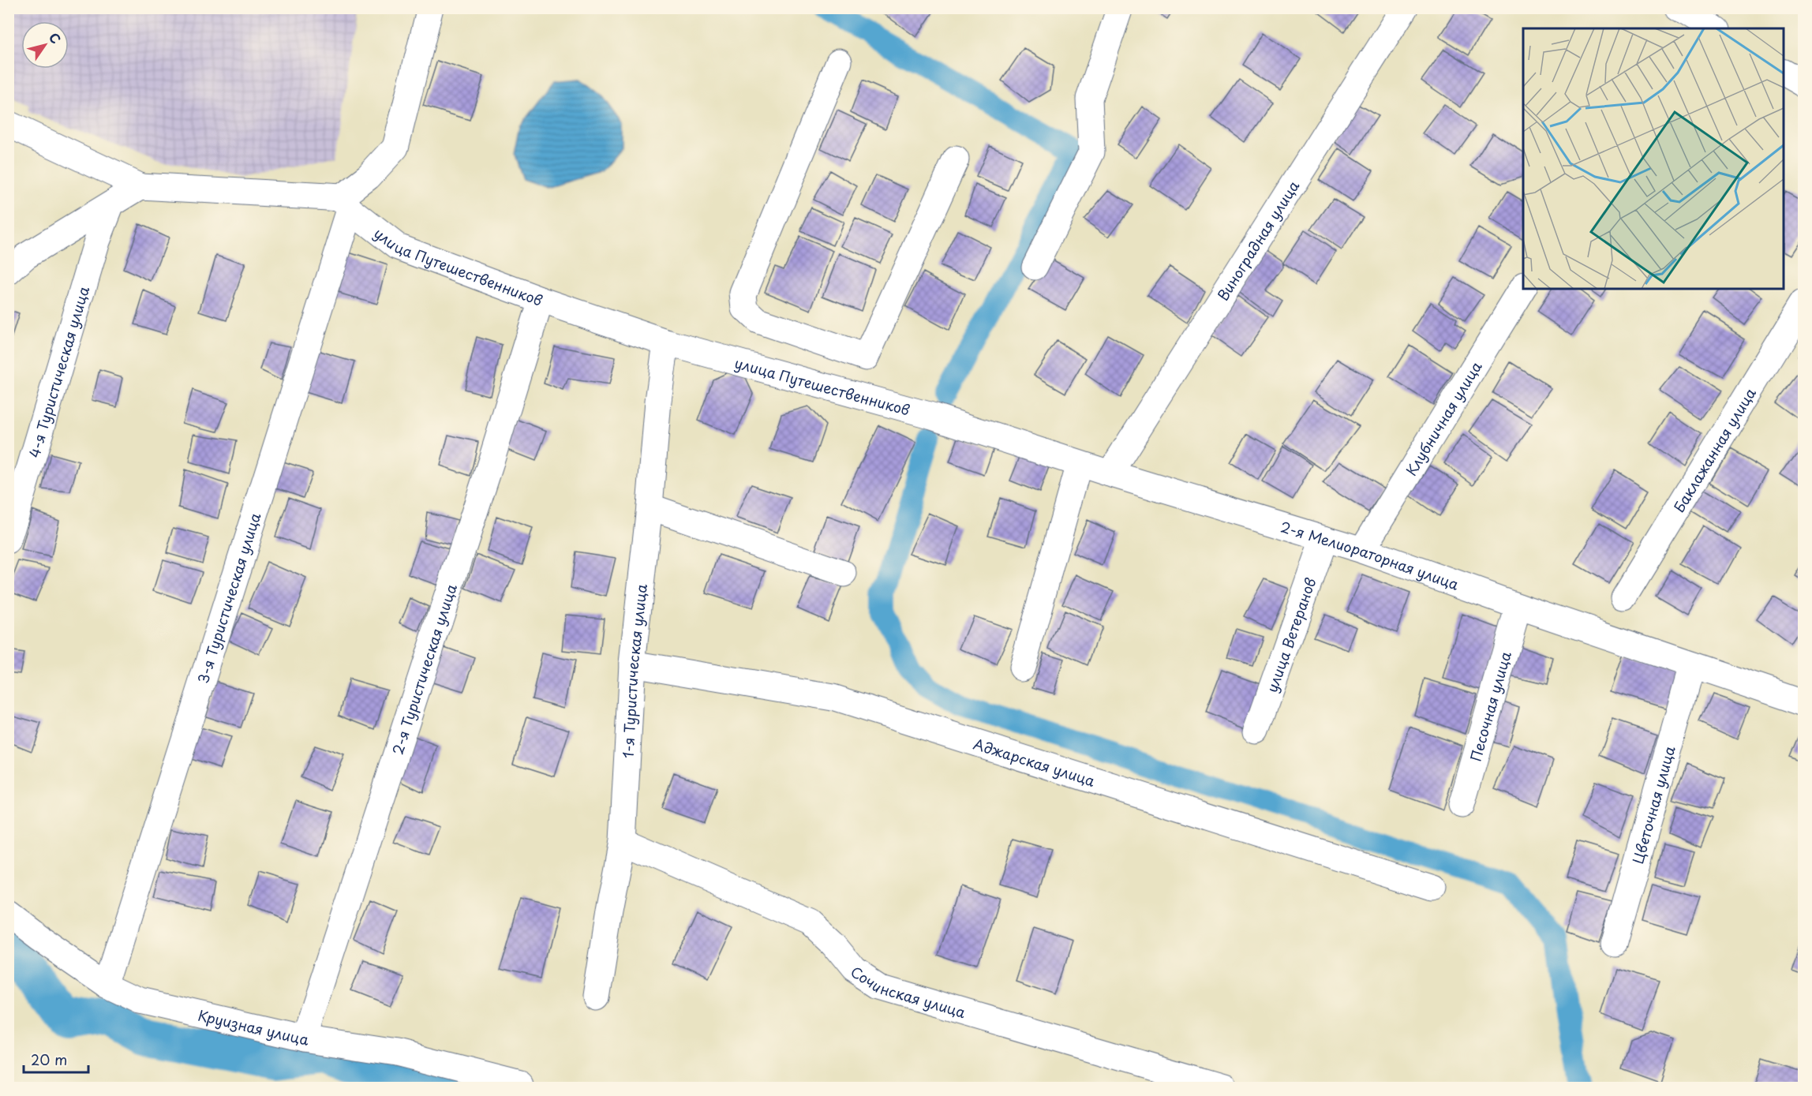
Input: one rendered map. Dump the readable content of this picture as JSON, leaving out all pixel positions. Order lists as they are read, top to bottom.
{
  "streets": {
    "street": [
      "Виноградная улица",
      "улица Путешественников",
      "4-я Туристическая улица",
      "Клубничная улица",
      "Баклажанная улица",
      "2-я Мелиораторная улица",
      "3-я Туристическая улица",
      "улица Ветеранов",
      "2-я Туристическая улица",
      "1-я Туристическая улица",
      "Песочная улица",
      "Аджарская улица",
      "Цветочная улица",
      "Сочинская улица",
      "Круизная улица"
    ]
  },
  "crossings": [
    ["Виноградная улица", "2-я Мелиораторная улица"],
    ["улица Путешественников", "2-я Мелиораторная улица"],
    ["улица Путешественников", "3-я Туристическая улица"],
    ["улица Путешественников", "2-я Туристическая улица"],
    ["улица Путешественников", "1-я Туристическая улица"],
    ["Клубничная улица", "2-я Мелиораторная улица"],
    ["2-я Мелиораторная улица", "улица Ветеранов"],
    ["2-я Мелиораторная улица", "Песочная улица"],
    ["2-я Мелиораторная улица", "Цветочная улица"],
    ["3-я Туристическая улица", "Круизная улица"],
    ["2-я Туристическая улица", "Круизная улица"],
    ["1-я Туристическая улица", "Аджарская улица"],
    ["1-я Туристическая улица", "Сочинская улица"]
  ],
  "scale_bar": "20 m",
  "north": "top right"
}
